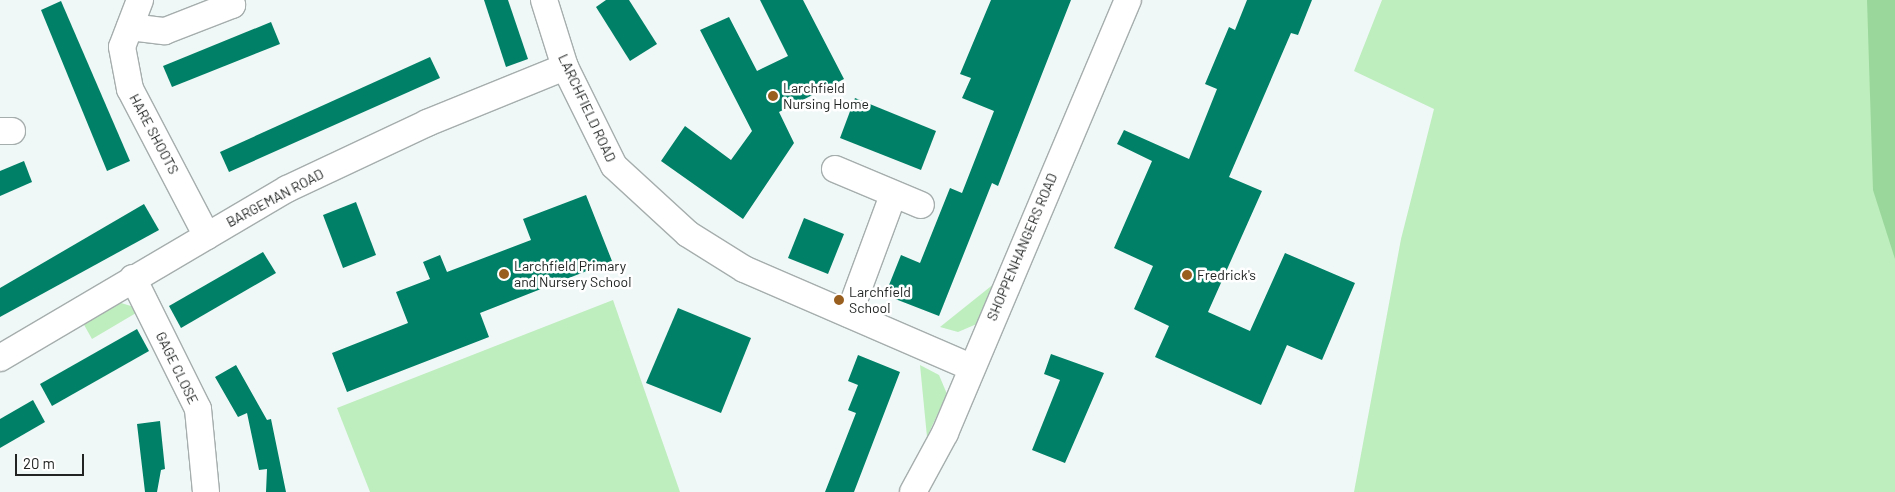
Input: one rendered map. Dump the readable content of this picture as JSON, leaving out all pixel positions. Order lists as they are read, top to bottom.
{
  "streets": {
    "street": [
      "LARCHFIELD ROAD",
      "HARE SHOOTS",
      "BARGEMAN ROAD",
      "SHOPPENHANGERS ROAD",
      "GAGE CLOSE"
    ]
  },
  "crossings": [
    ["LARCHFIELD ROAD", "BARGEMAN ROAD"],
    ["LARCHFIELD ROAD", "SHOPPENHANGERS ROAD"],
    ["HARE SHOOTS", "BARGEMAN ROAD"],
    ["BARGEMAN ROAD", "GAGE CLOSE"]
  ],
  "places": [
    "Larchfield Nursing Home",
    "Larchfield Primary and Nursery School",
    "Fredrick's",
    "Larchfield School"
  ],
  "scale_bar": "20 m"
}
